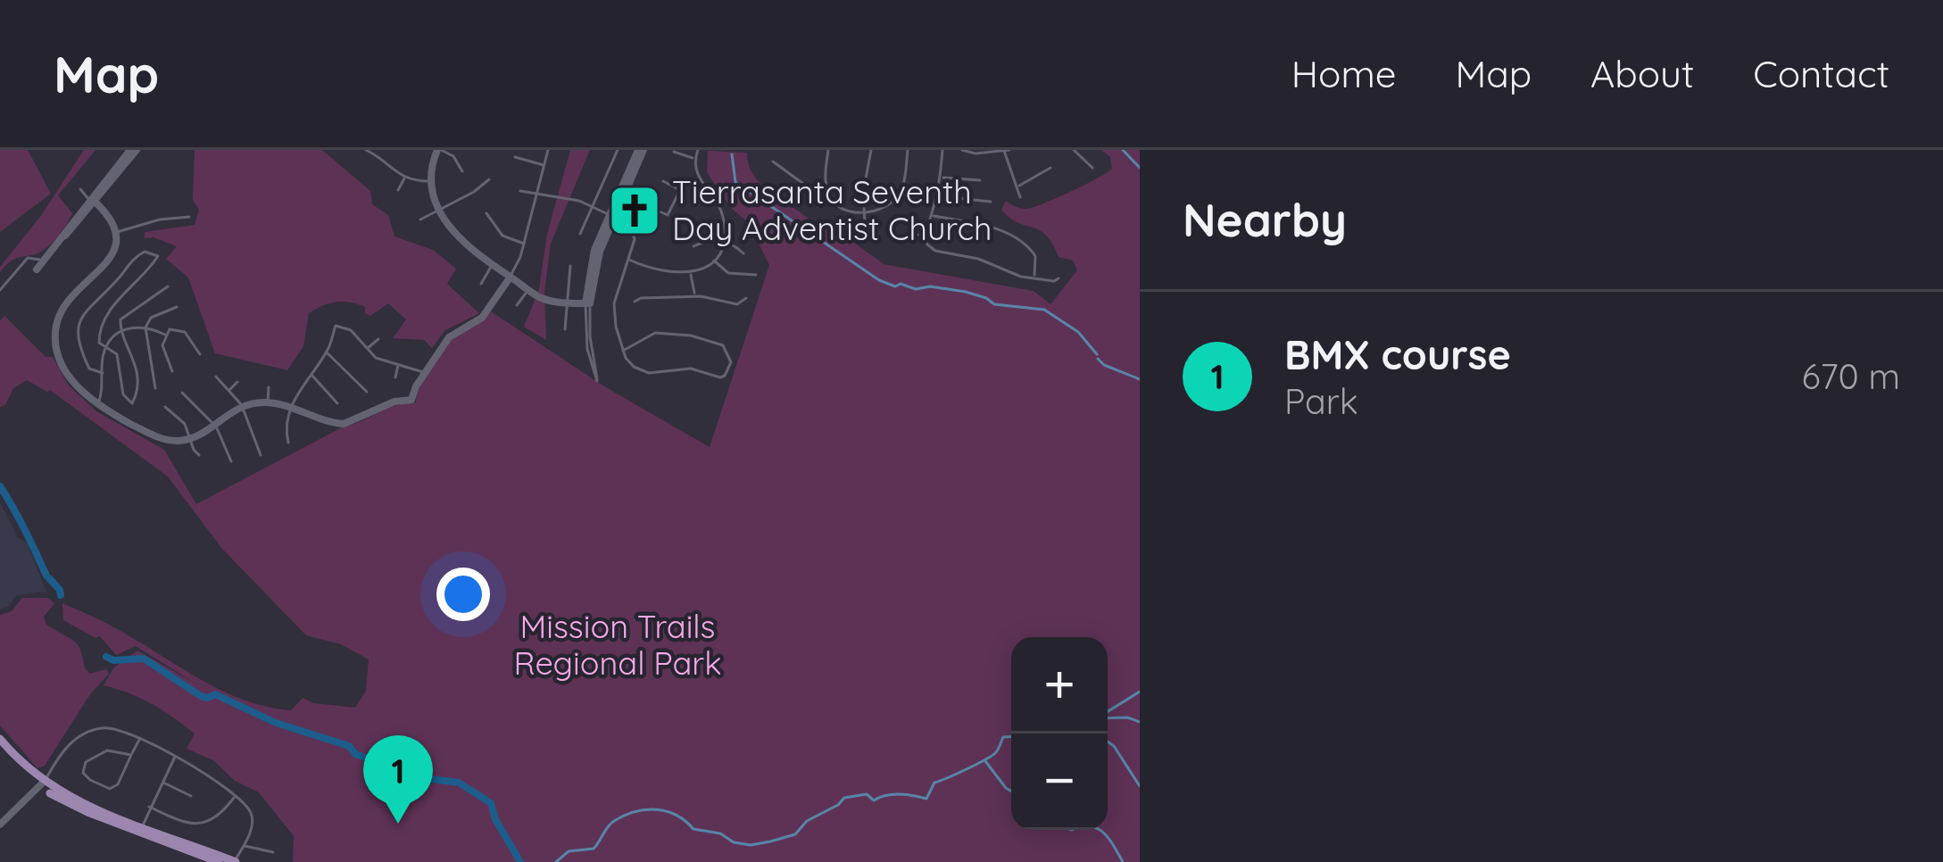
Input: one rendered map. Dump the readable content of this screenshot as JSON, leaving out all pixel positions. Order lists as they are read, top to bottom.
{
  "parks": ["Mission Trails Regional Park"],
  "places": {
    "church": ["Tierrasanta Seventh Day Adventist Church"]
  },
  "page": {
    "header": "Map",
    "nav": [
      "Home",
      "Map",
      "About",
      "Contact"
    ],
    "heading": "Nearby",
    "list": [
      {
        "mark": "1",
        "name": "BMX course",
        "note": "Park",
        "value": "670 m"
      }
    ],
    "map_buttons": ["+", "−"],
    "pins": "1"
  }
}
